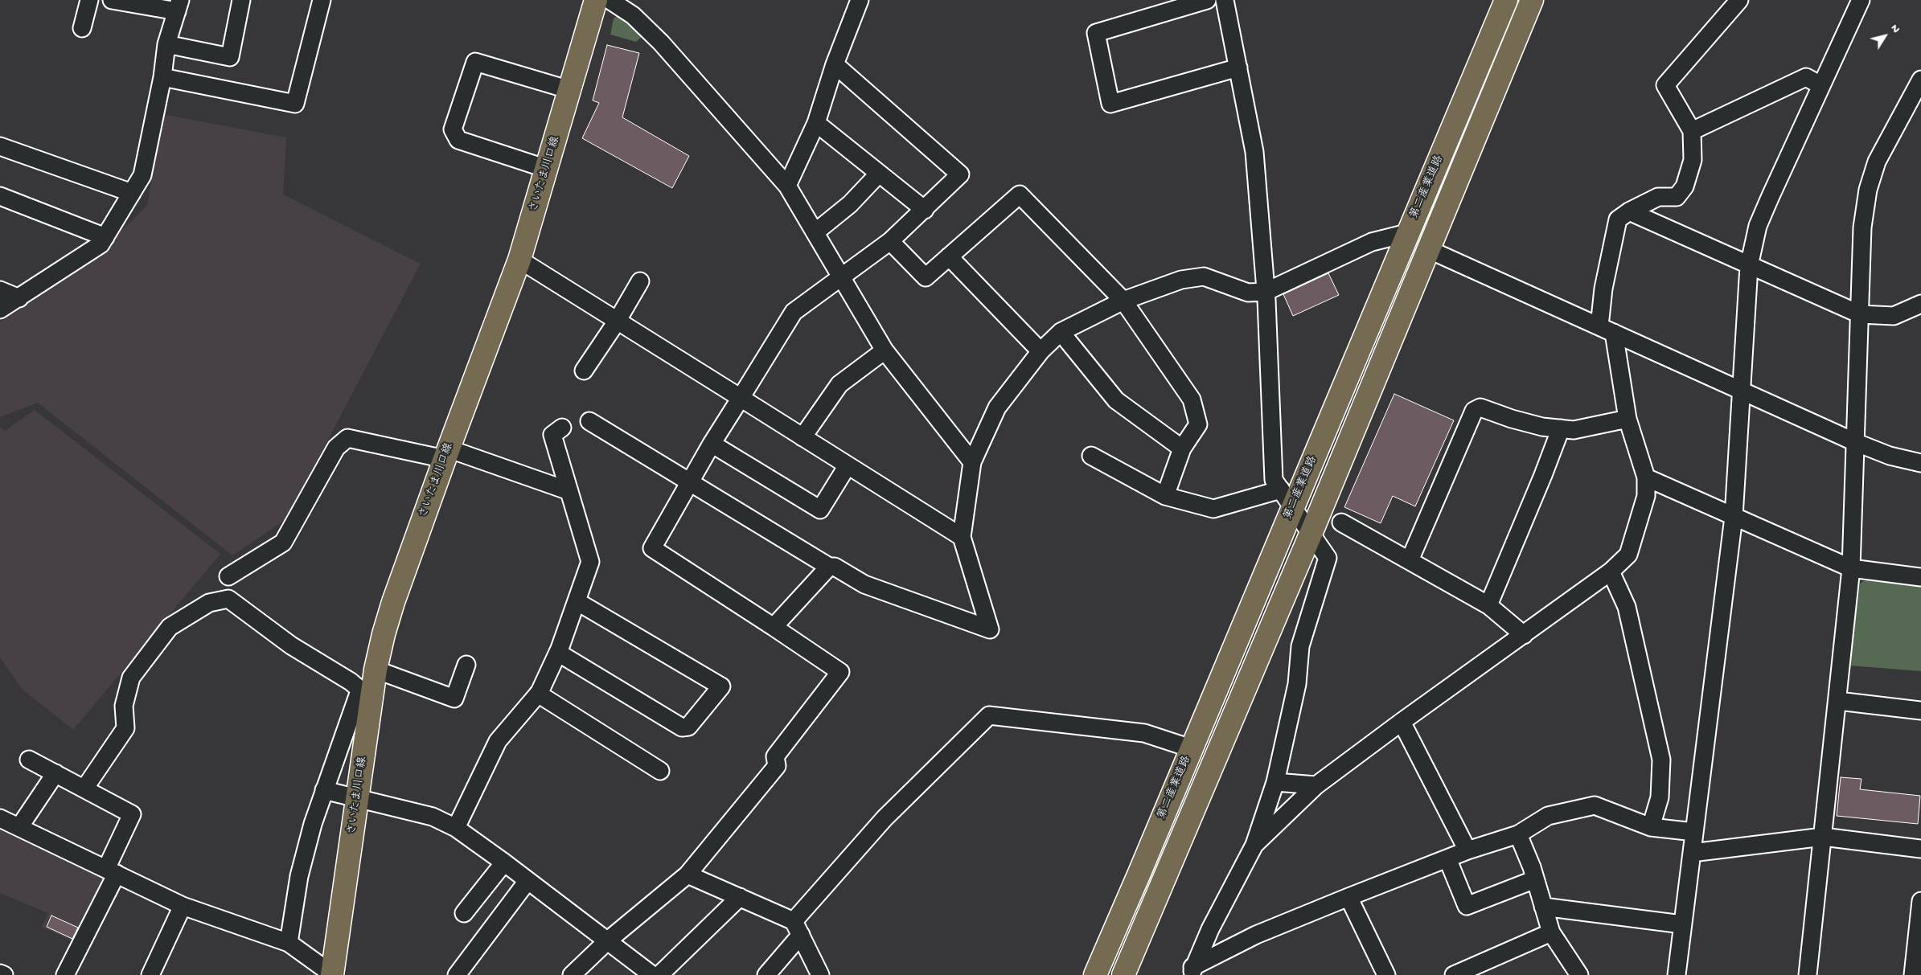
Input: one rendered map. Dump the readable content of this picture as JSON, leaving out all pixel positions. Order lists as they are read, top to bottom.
{
  "streets": {
    "main road": ["さいたま川口線", "第二産業道路"]
  },
  "north": "top right"
}
